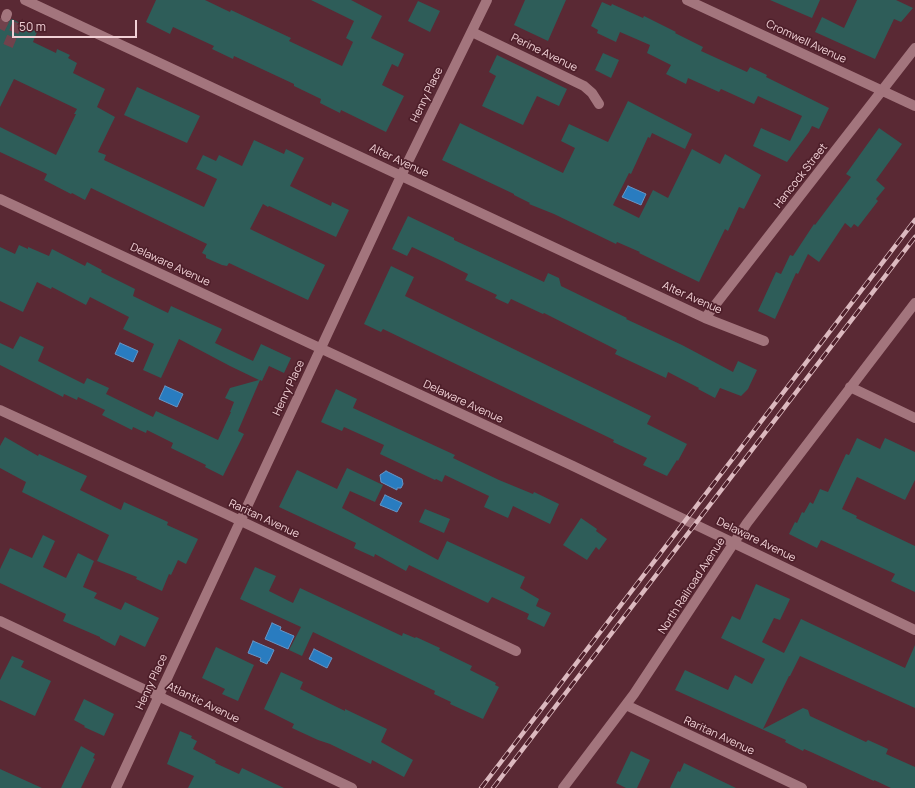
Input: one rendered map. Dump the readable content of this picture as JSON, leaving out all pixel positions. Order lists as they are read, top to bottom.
{
  "streets": {
    "street": [
      "Cromwell Avenue",
      "Perine Avenue",
      "Henry Place",
      "Alter Avenue",
      "Hancock Street",
      "Delaware Avenue",
      "Raritan Avenue",
      "North Railroad Avenue",
      "Atlantic Avenue"
    ]
  },
  "crossings": [
    ["Cromwell Avenue", "Hancock Street"],
    ["Perine Avenue", "Henry Place"],
    ["Henry Place", "Alter Avenue"],
    ["Henry Place", "Delaware Avenue"],
    ["Henry Place", "Raritan Avenue"],
    ["Henry Place", "Atlantic Avenue"],
    ["Alter Avenue", "Hancock Street"],
    ["Delaware Avenue", "North Railroad Avenue"],
    ["Raritan Avenue", "North Railroad Avenue"]
  ],
  "scale_bar": "50 m"
}
